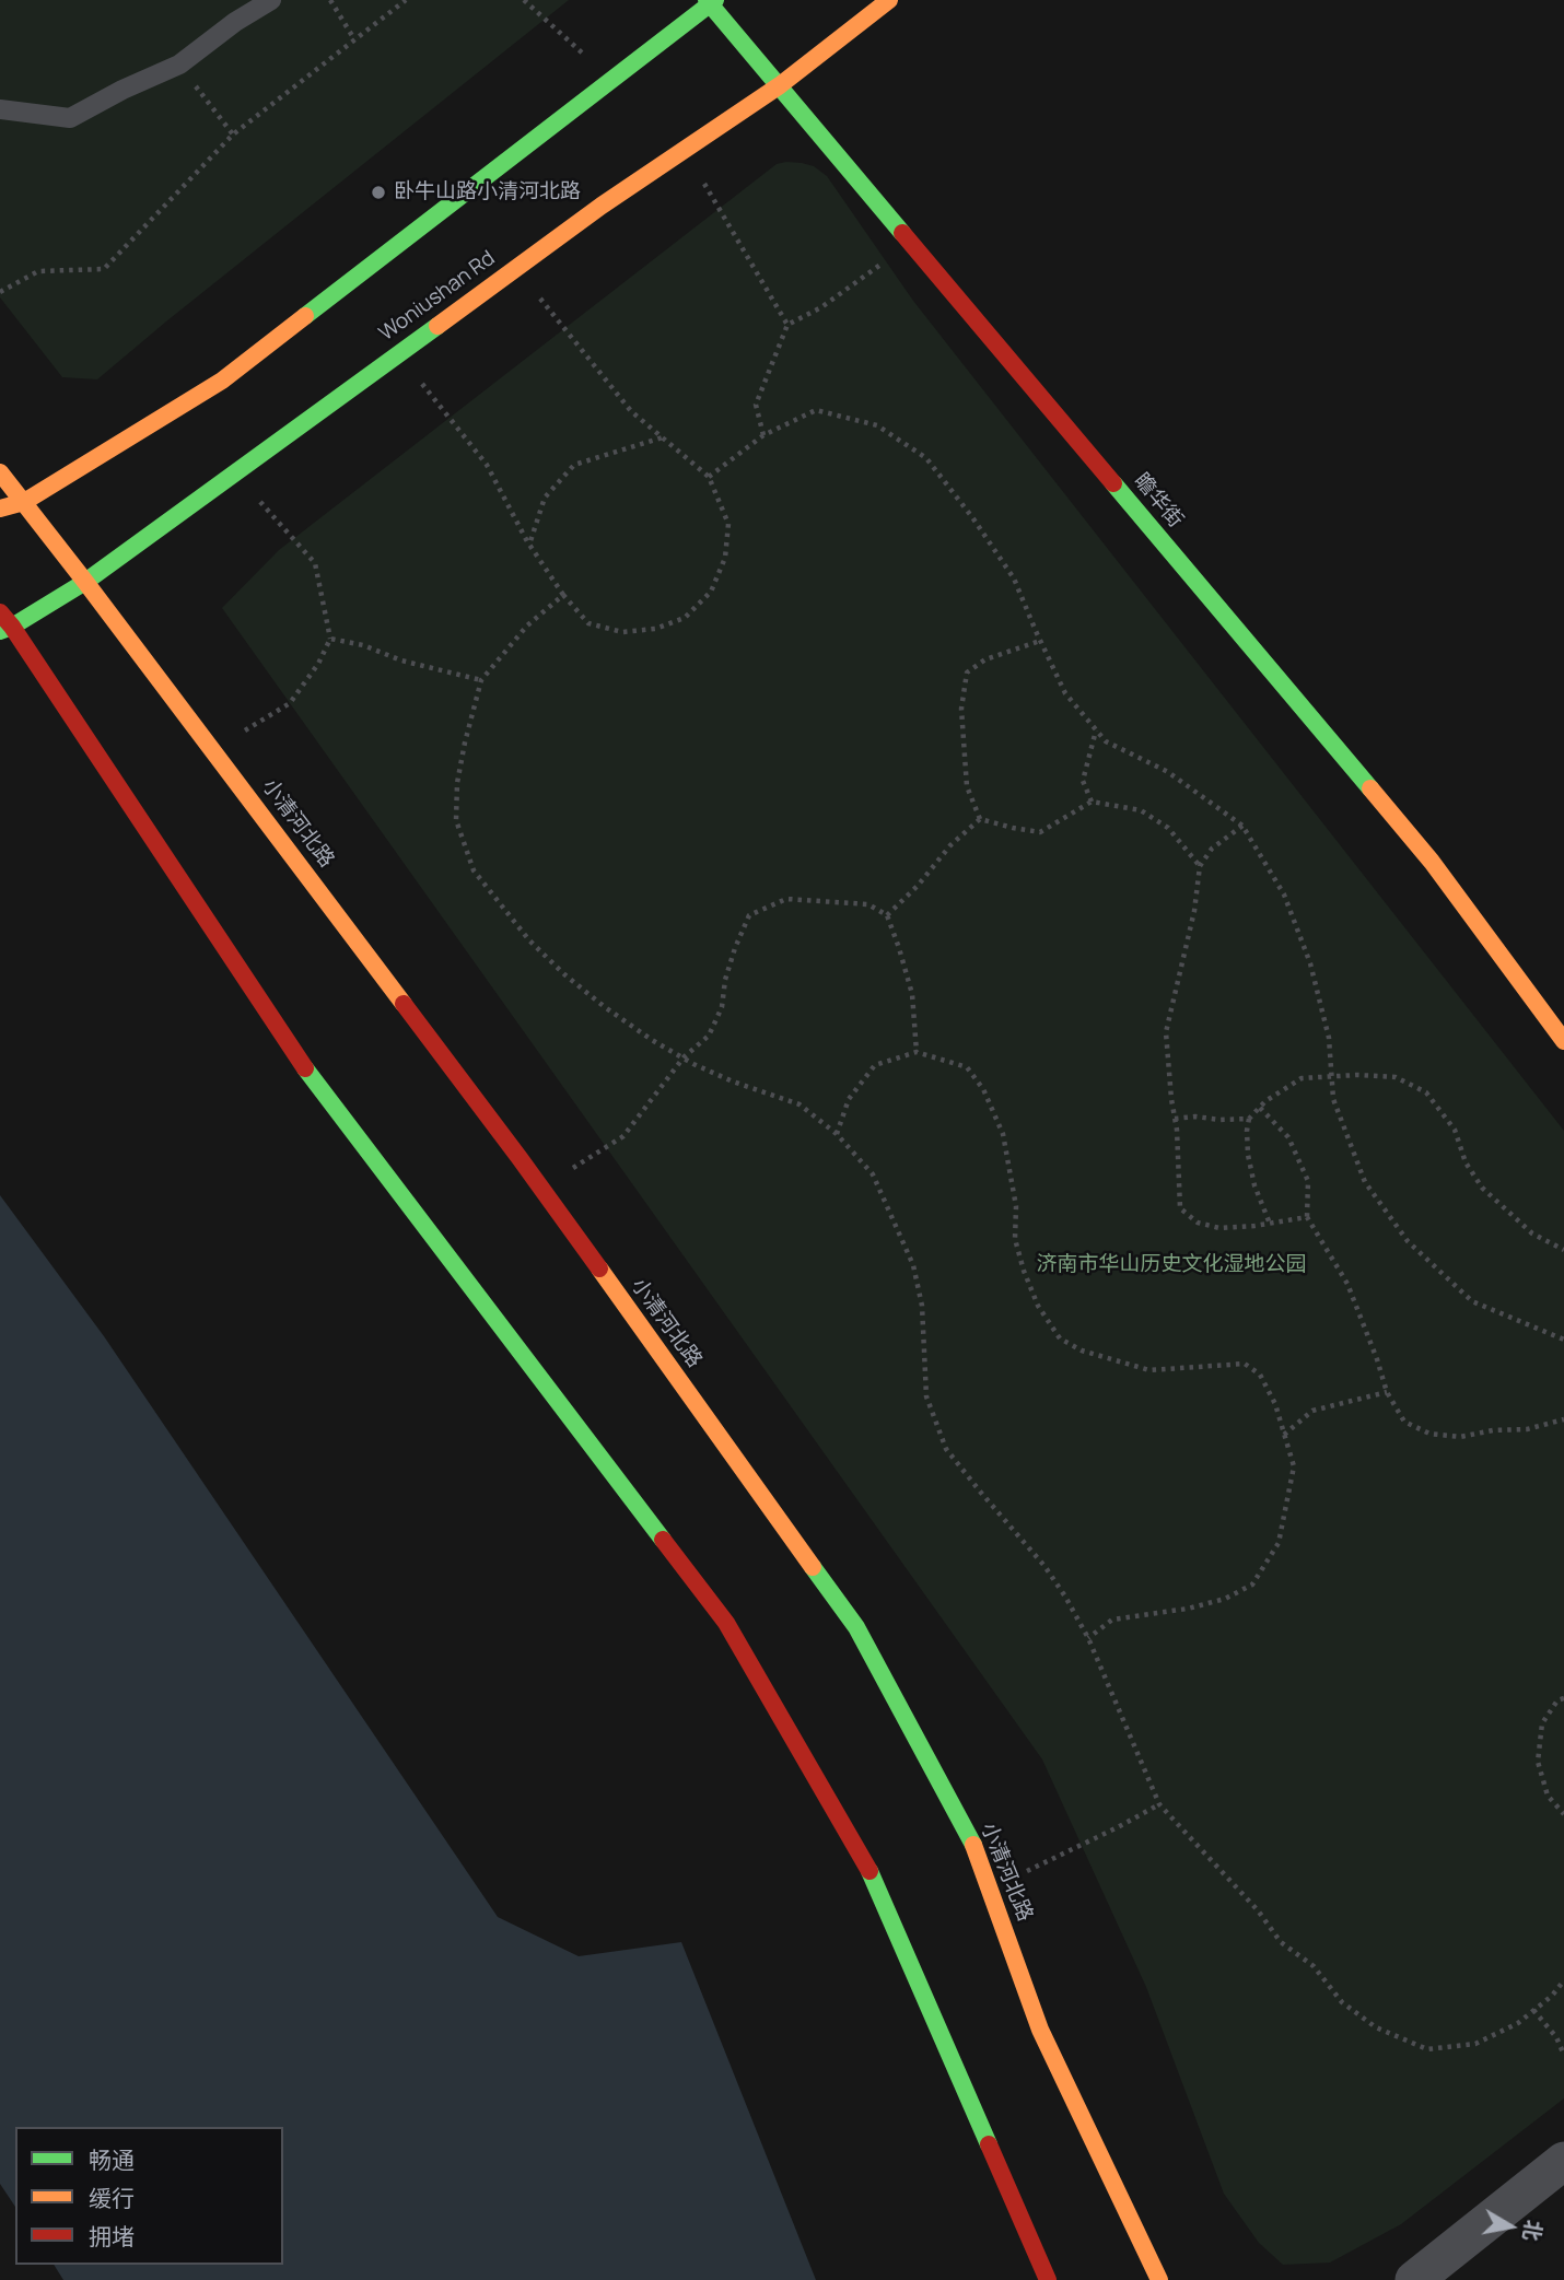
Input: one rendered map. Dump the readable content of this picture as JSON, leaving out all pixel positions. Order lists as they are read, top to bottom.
{
  "streets": {
    "main road": ["Woniushan Rd", "瞻华街", "小清河北路"]
  },
  "crossings": [
    ["Woniushan Rd", "瞻华街"],
    ["Woniushan Rd", "小清河北路"]
  ],
  "parks": ["济南市华山历史文化湿地公园"],
  "places": ["卧牛山路小清河北路"],
  "legend": ["畅通", "缓行", "拥堵"],
  "north": "right"
}
